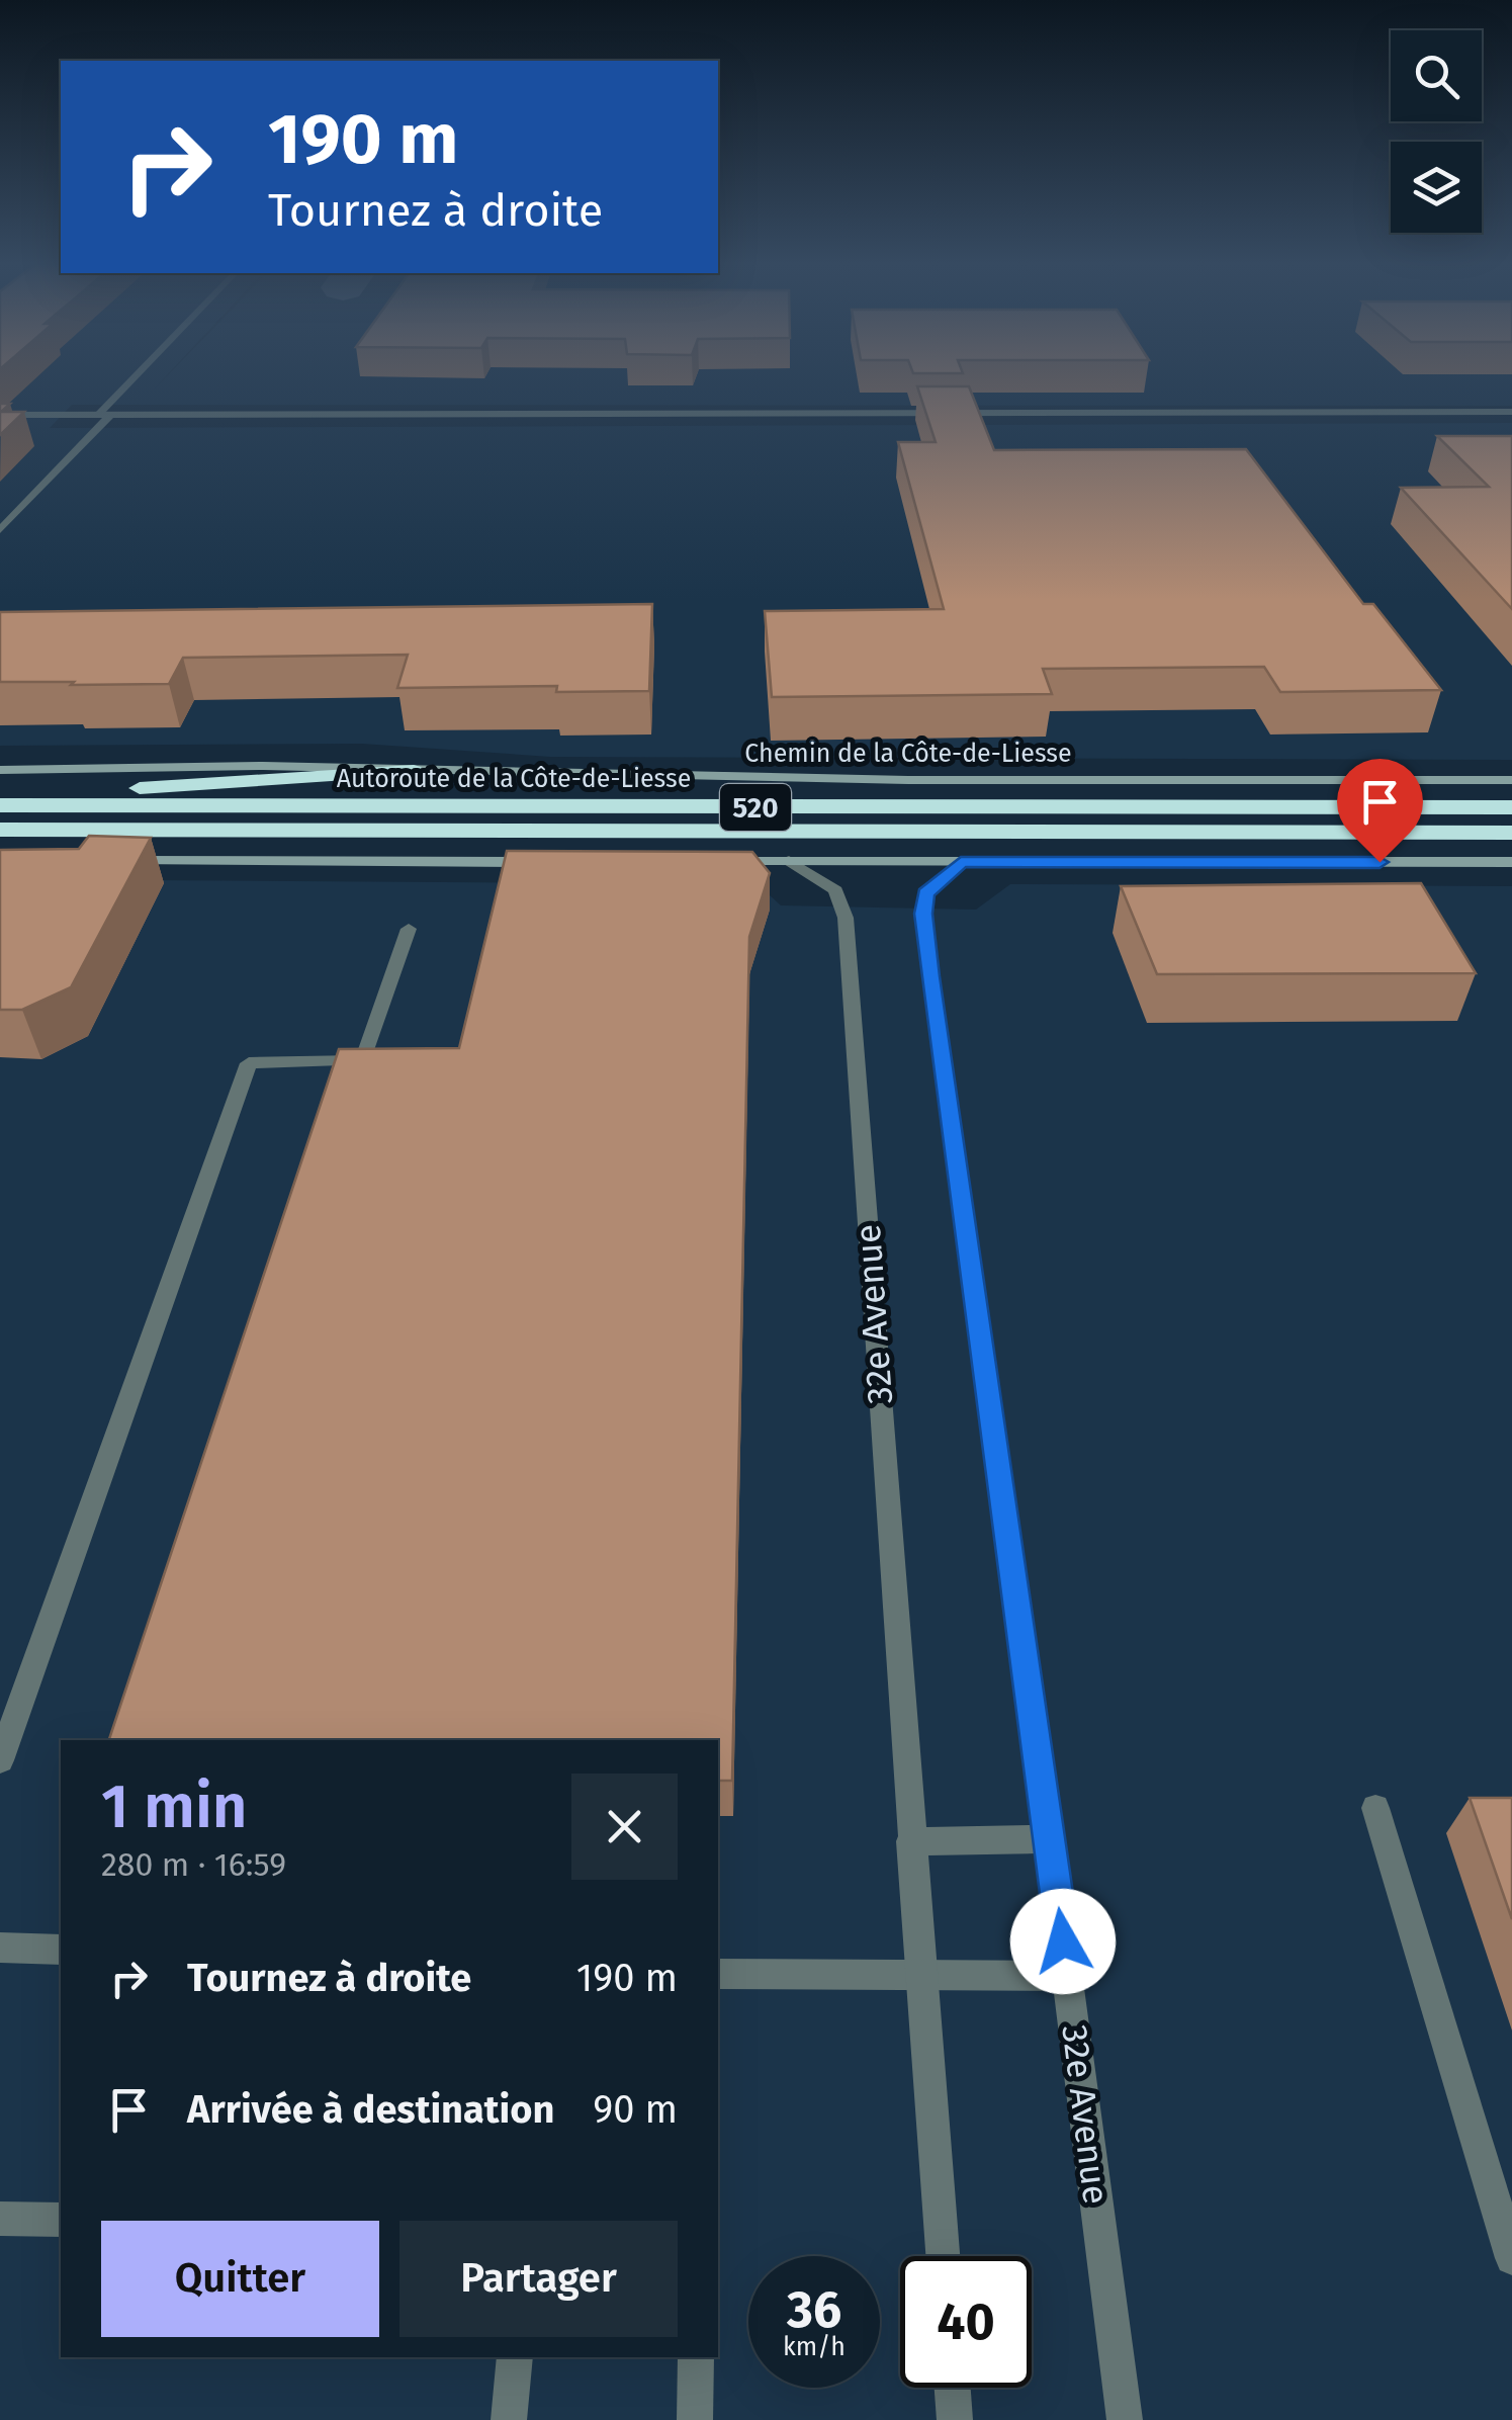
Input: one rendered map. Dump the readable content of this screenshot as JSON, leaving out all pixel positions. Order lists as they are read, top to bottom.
{
  "streets": {
    "highway": ["Autoroute de la Côte-de-Liesse", "520"],
    "main road": ["Chemin de la Côte-de-Liesse"],
    "street": ["32e Avenue"]
  },
  "page": {
    "turn": ["190 m", "Tournez à droite"],
    "heading": ["1 min", "280 m · 16:59"],
    "list": [
      {
        "name": "Tournez à droite",
        "value": "190 m"
      },
      {
        "name": "Arrivée à destination",
        "value": "90 m"
      }
    ],
    "buttons": ["Quitter", "Partager"],
    "speed": "36 km/h",
    "limit": "40"
  }
}
